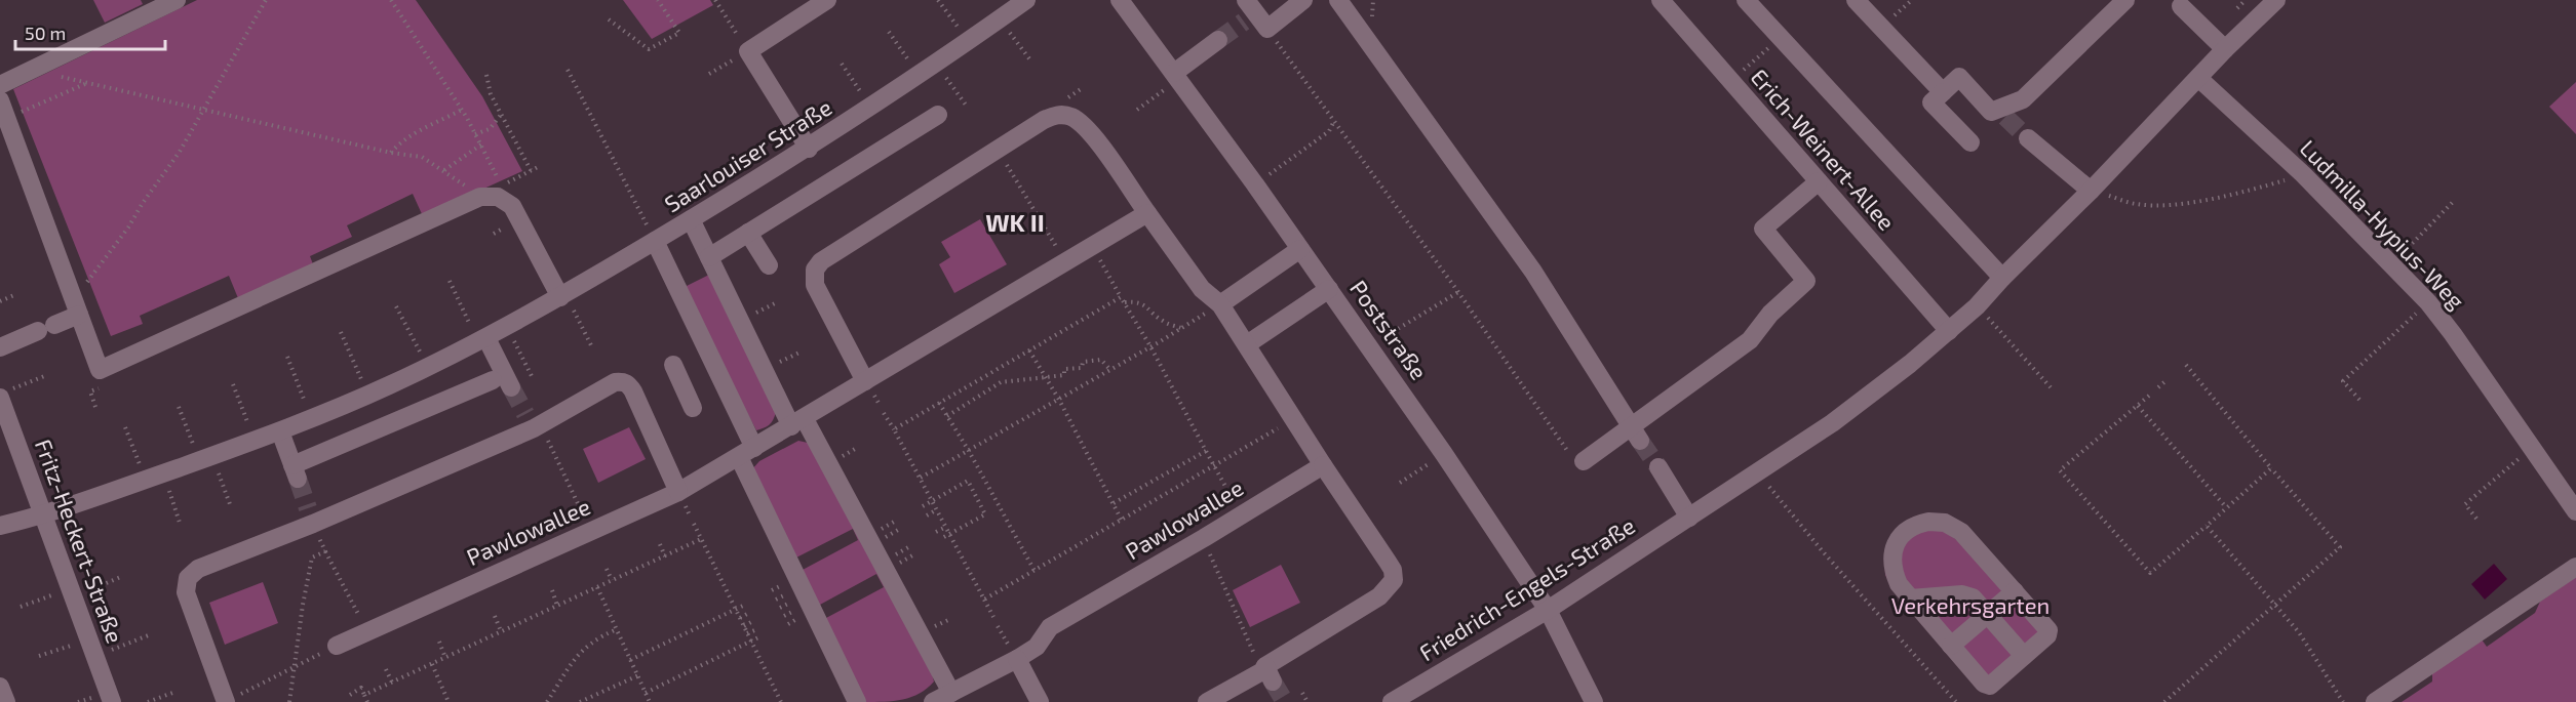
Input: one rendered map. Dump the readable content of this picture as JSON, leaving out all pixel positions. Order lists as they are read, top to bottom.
{
  "streets": {
    "street": [
      "Erich-Weinert-Allee",
      "Saarlouiser Straße",
      "Ludmilla-Hypius-Weg",
      "Poststraße",
      "Pawlowallee",
      "Fritz-Heckert-Straße",
      "Friedrich-Engels-Straße"
    ]
  },
  "crossings": [
    ["Erich-Weinert-Allee", "Friedrich-Engels-Straße"],
    ["Saarlouiser Straße", "Pawlowallee"],
    ["Saarlouiser Straße", "Fritz-Heckert-Straße"],
    ["Ludmilla-Hypius-Weg", "Friedrich-Engels-Straße"],
    ["Poststraße", "Friedrich-Engels-Straße"]
  ],
  "districts": ["WK II"],
  "parks": ["Verkehrsgarten"],
  "scale_bar": "50 m"
}
